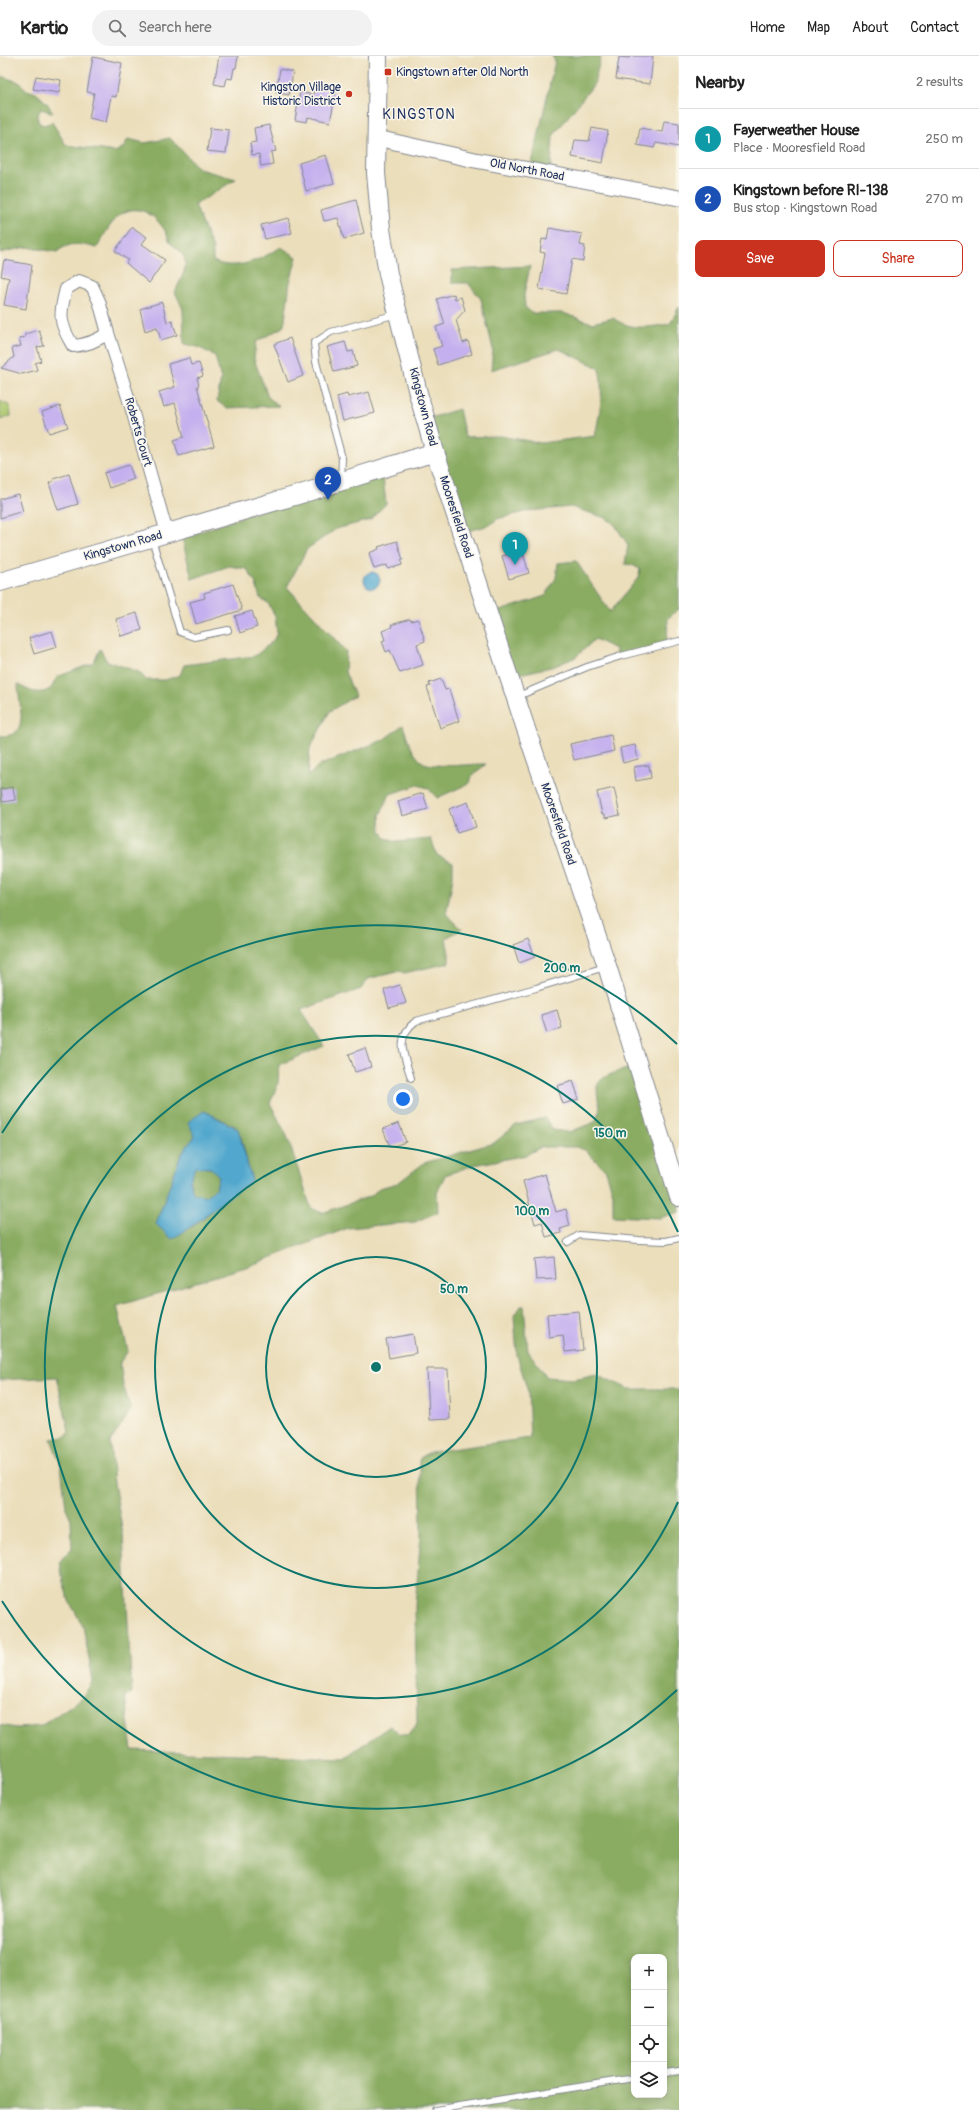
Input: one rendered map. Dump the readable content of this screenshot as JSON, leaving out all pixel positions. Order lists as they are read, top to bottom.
{
  "streets": {
    "main road": ["Kingstown Road", "Mooresfield Road"],
    "street": ["Old North Road", "Roberts Court"]
  },
  "crossings": [
    ["Old North Road", "Kingstown Road"],
    ["Kingstown Road", "Roberts Court"],
    ["Kingstown Road", "Mooresfield Road"]
  ],
  "districts": ["KINGSTON"],
  "places": {
    "transit": ["Kingstown after Old North"],
    "other": ["Kingston Village Historic District"]
  },
  "page": {
    "header": "Kartio",
    "search": "Search here",
    "nav": [
      "Home",
      "Map",
      "About",
      "Contact"
    ],
    "heading": ["Nearby", "2 results"],
    "list": [
      {
        "mark": "1",
        "name": "Fayerweather House",
        "note": "Place · Mooresfield Road",
        "value": "250 m"
      },
      {
        "mark": "2",
        "name": "Kingstown before RI-138",
        "note": "Bus stop · Kingstown Road",
        "value": "270 m"
      }
    ],
    "buttons": ["Save", "Share"],
    "pins": ["2", "1"],
    "map_buttons": ["+", "−"]
  },
  "rings": [
    "200 m",
    "150 m",
    "100 m",
    "50 m"
  ]
}
